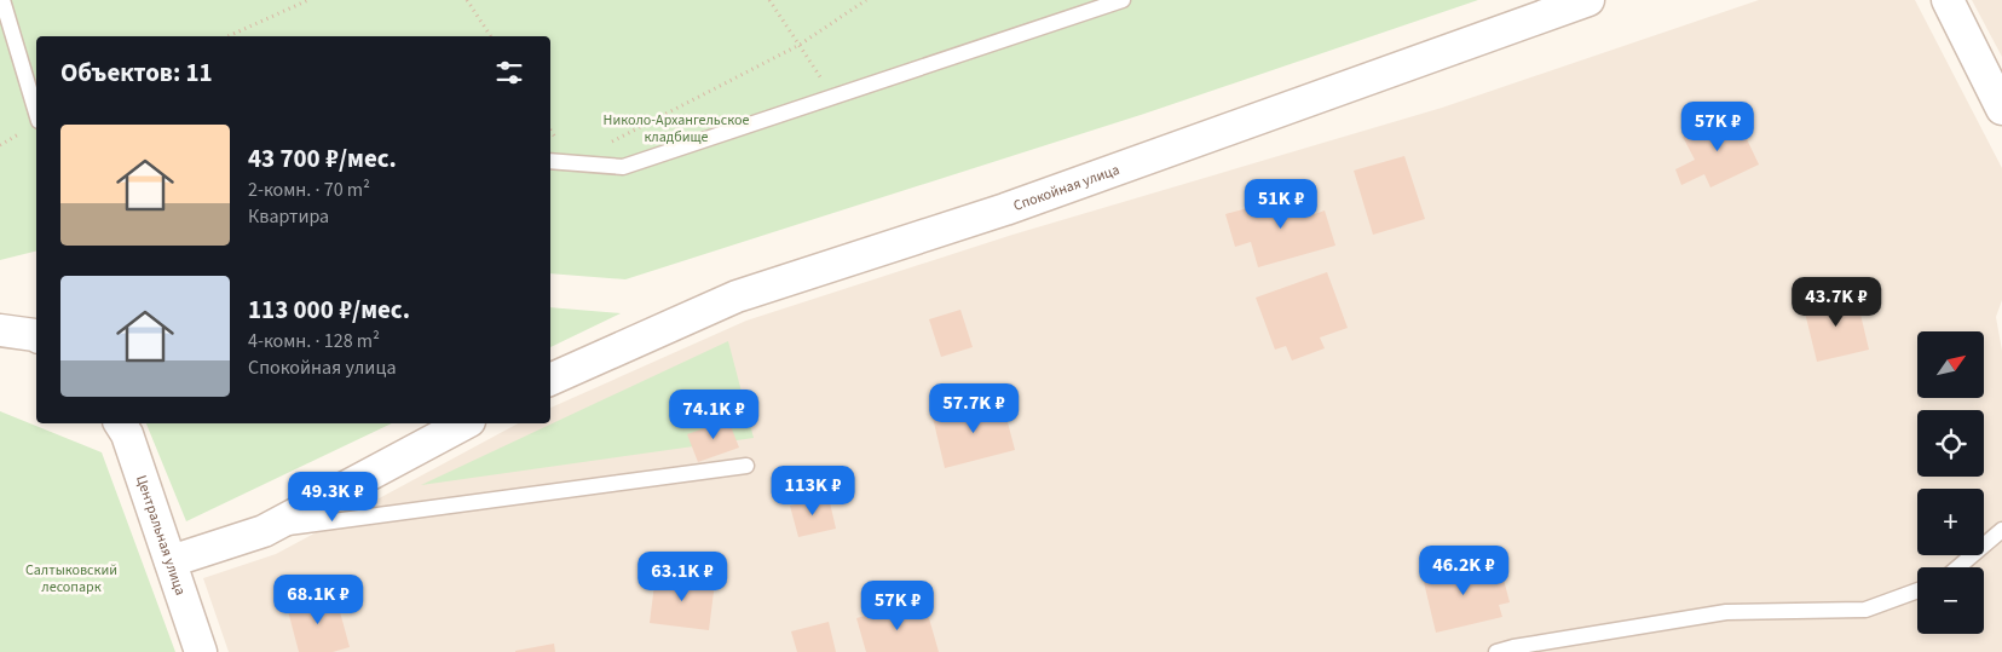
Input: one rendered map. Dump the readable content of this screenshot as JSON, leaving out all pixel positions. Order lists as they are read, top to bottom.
{
  "streets": {
    "street": ["Спокойная улица", "Центральная улица"]
  },
  "parks": ["Николо-Архангельское кладбище", "Салтыковский лесопарк"],
  "north": "top right",
  "page": {
    "heading": "Объектов: 11",
    "price": [
      "57K ₽",
      "51K ₽",
      "43.7K ₽",
      "57.7K ₽",
      "74.1K ₽",
      "113K ₽",
      "49.3K ₽",
      "46.2K ₽",
      "63.1K ₽",
      "68.1K ₽",
      "57K ₽"
    ],
    "list": [
      {
        "name": "43 700 ₽/мес.",
        "note": "2-комн. · 70 m² · Квартира"
      },
      {
        "name": "113 000 ₽/мес.",
        "note": "4-комн. · 128 m² · Спокойная улица"
      }
    ],
    "map_buttons": ["+", "−"]
  }
}
